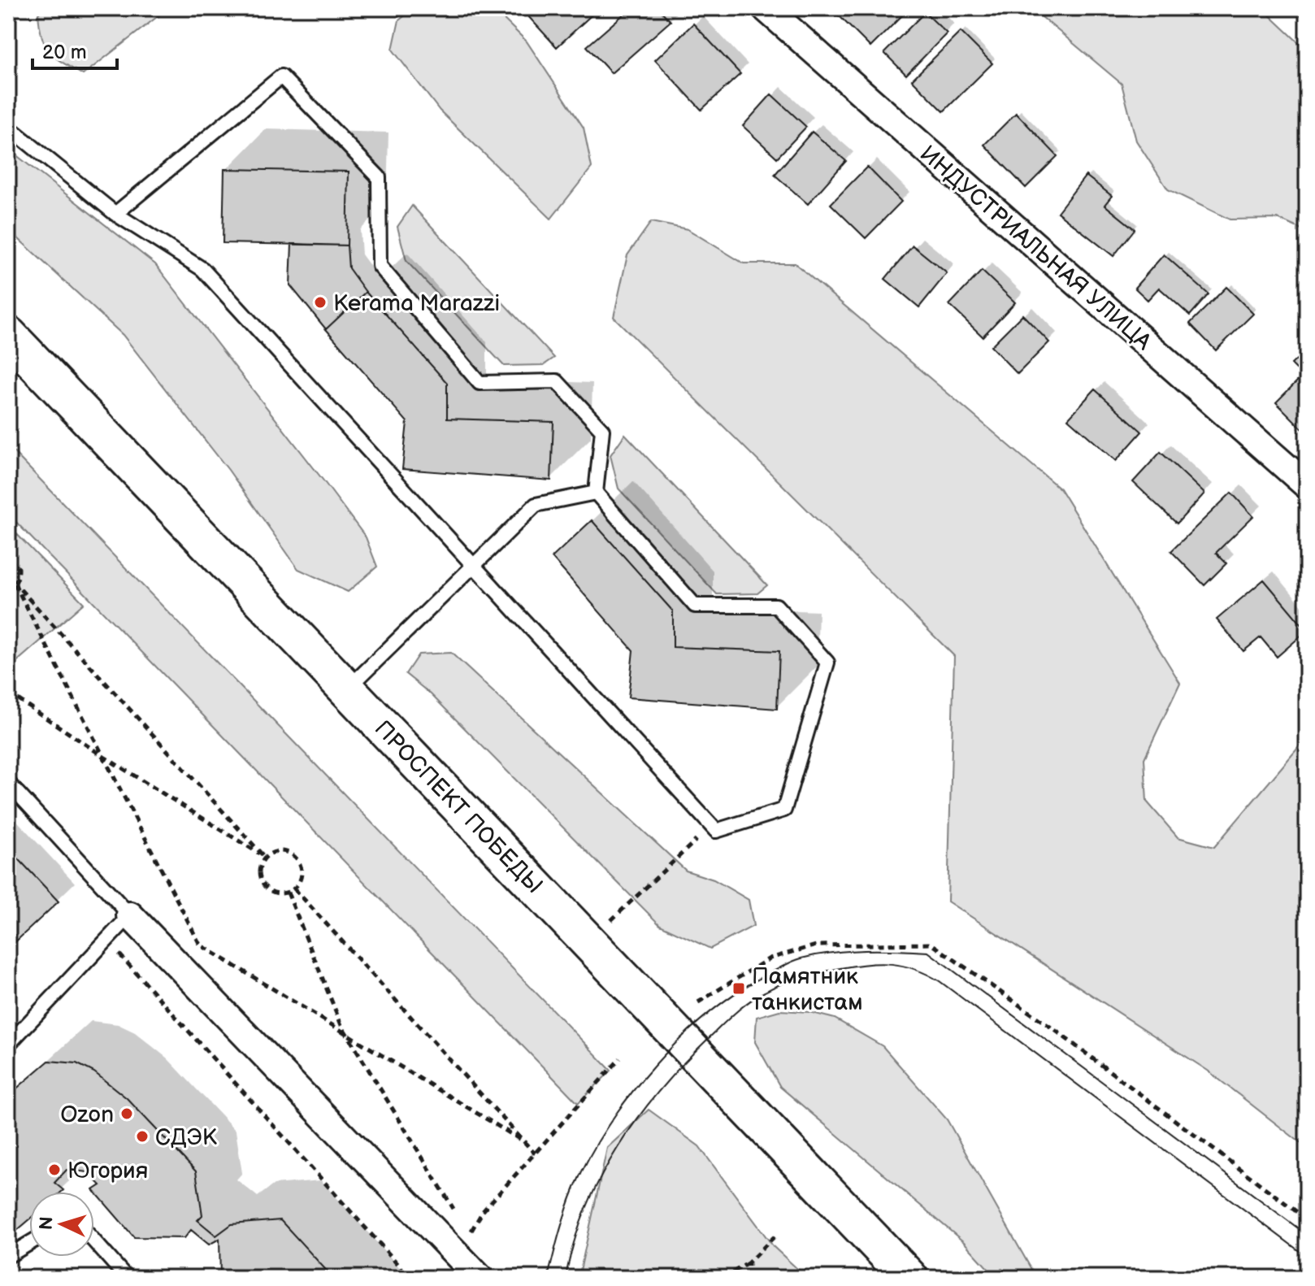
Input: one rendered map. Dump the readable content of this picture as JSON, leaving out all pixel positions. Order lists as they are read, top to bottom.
{
  "streets": {
    "main road": ["ПРОСПЕКТ ПОБЕДЫ"],
    "street": ["ИНДУСТРИАЛЬНАЯ УЛИЦА"]
  },
  "places": {
    "other": [
      "Kerama Marazzi",
      "Ozon",
      "СДЭК",
      "Югория"
    ],
    "transit": ["Памятник танкистам"]
  },
  "scale_bar": "20 m",
  "north": "left"
}
